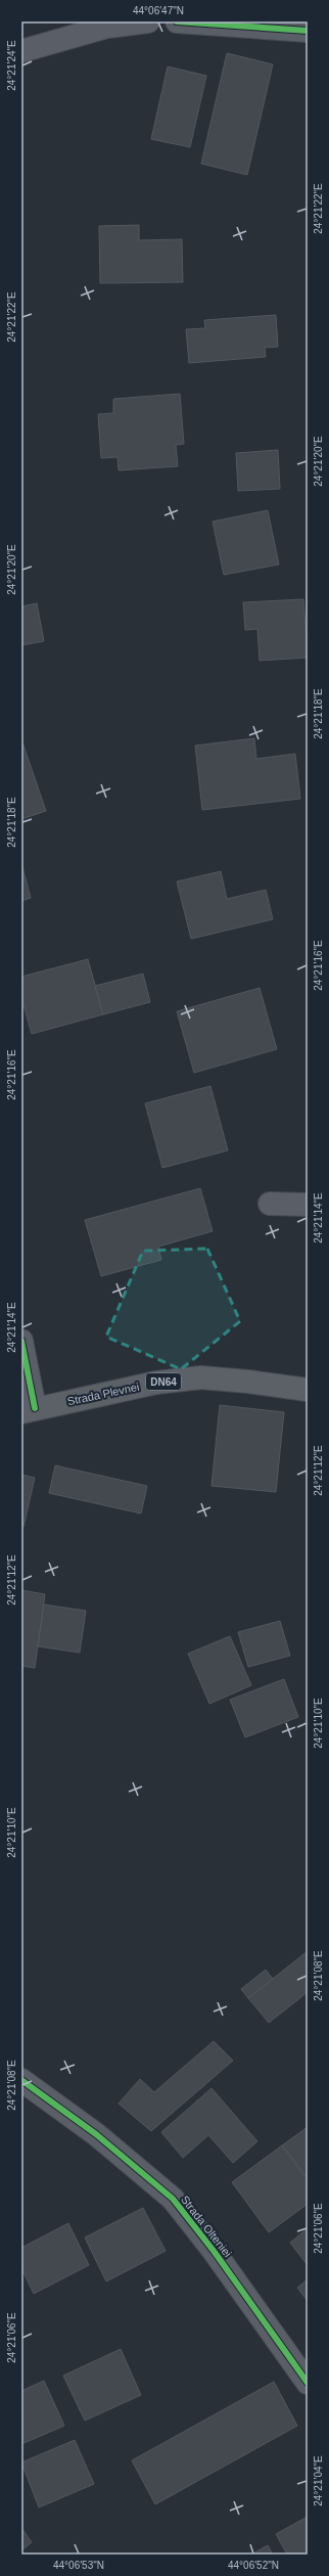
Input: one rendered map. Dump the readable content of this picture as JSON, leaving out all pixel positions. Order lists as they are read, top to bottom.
{
  "streets": {
    "main road": ["DN64", "Strada Plevnei"],
    "street": ["Strada Olteniei"]
  },
  "coordinates": [
    "44°06'47\"N",
    "24°21'24\"E",
    "24°21'22\"E",
    "24°21'20\"E",
    "24°21'18\"E",
    "24°21'16\"E",
    "24°21'14\"E",
    "24°21'12\"E",
    "24°21'10\"E",
    "24°21'08\"E",
    "24°21'06\"E",
    "24°21'04\"E",
    "44°06'53\"N",
    "44°06'52\"N"
  ]
}
